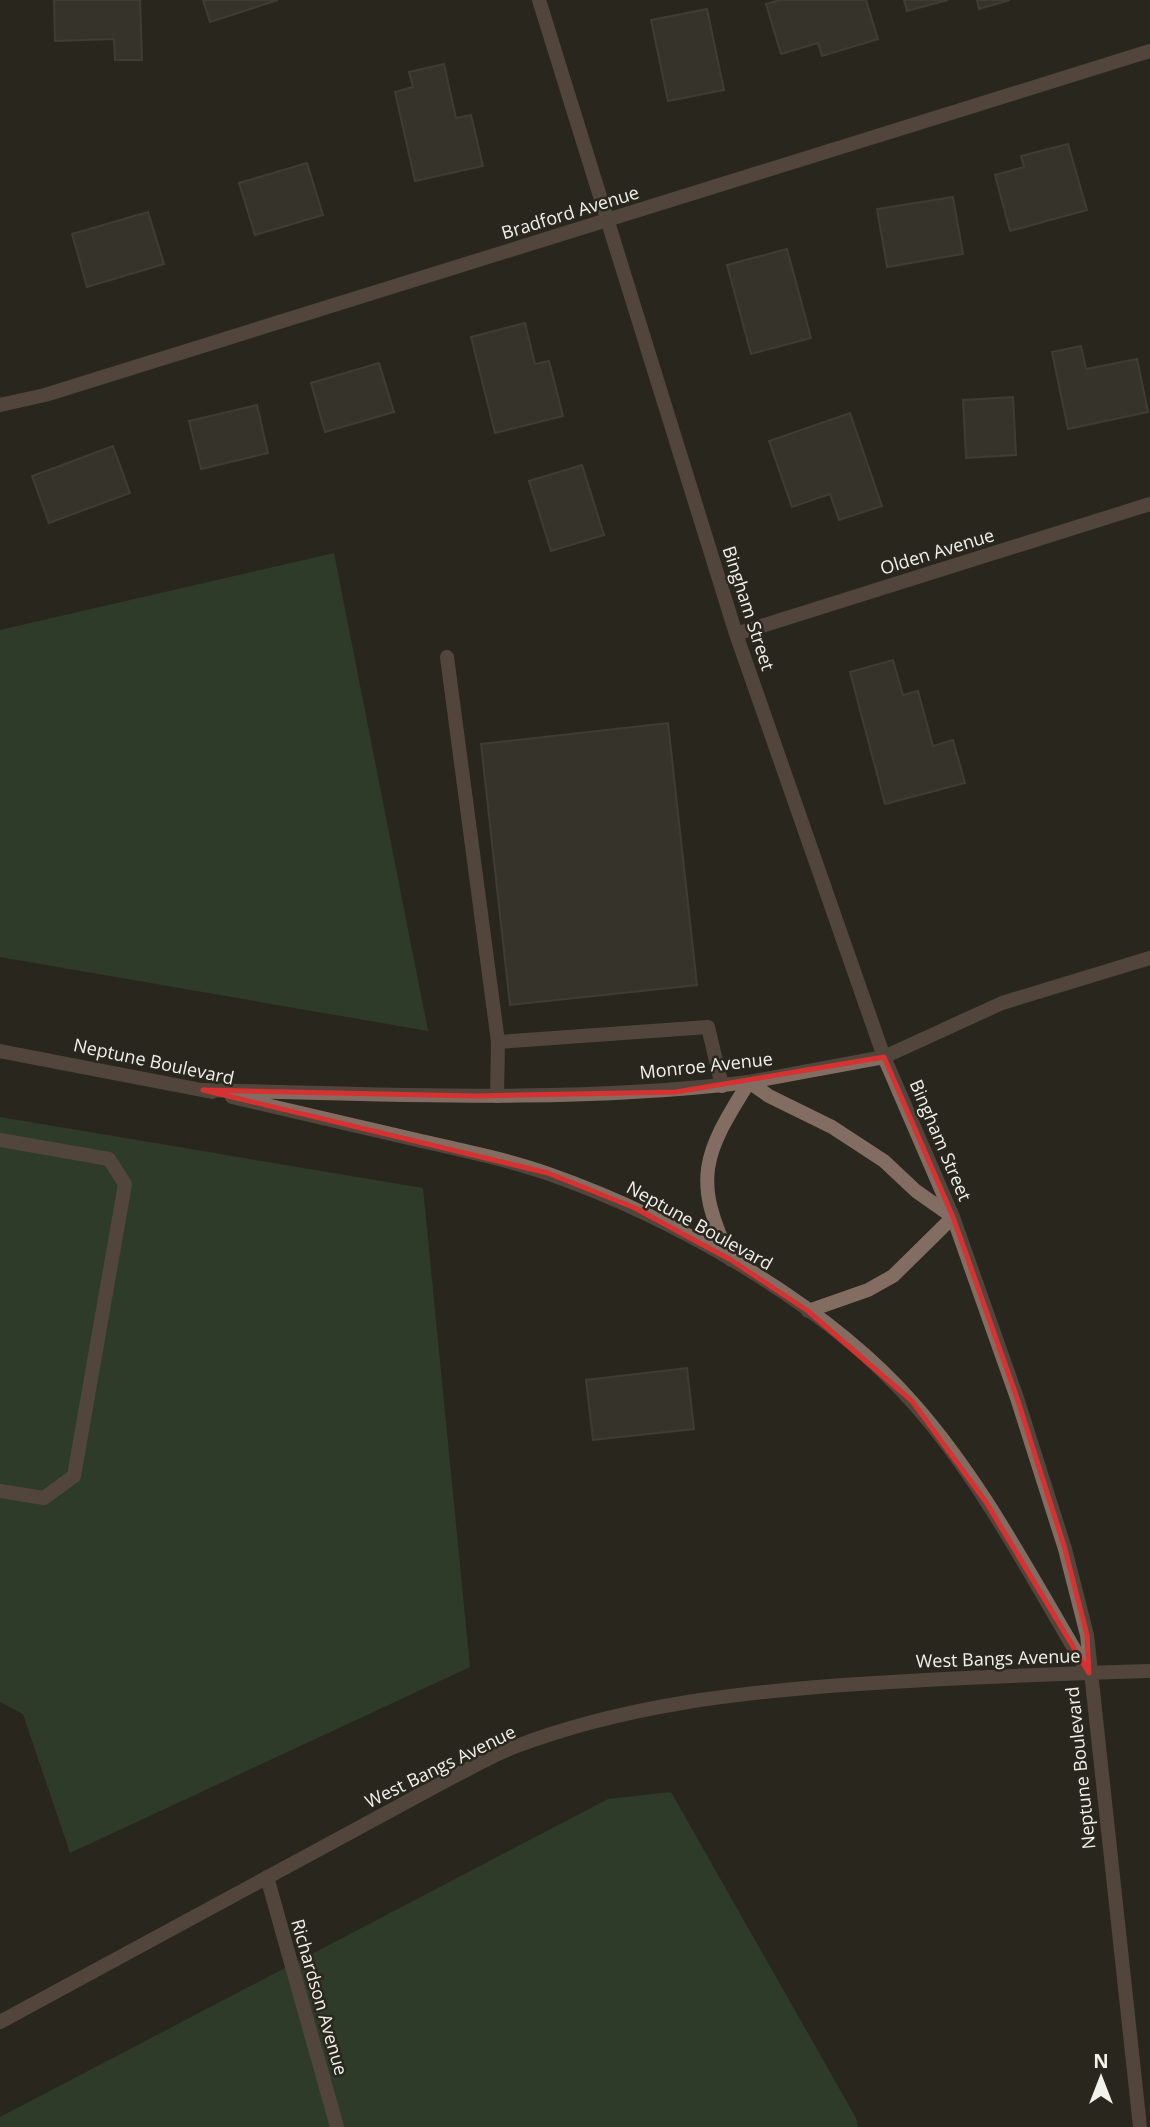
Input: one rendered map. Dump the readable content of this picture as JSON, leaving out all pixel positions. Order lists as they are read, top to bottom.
{
  "streets": {
    "street": [
      "Bradford Avenue",
      "Olden Avenue",
      "Bingham Street",
      "Neptune Boulevard",
      "Monroe Avenue",
      "West Bangs Avenue",
      "Richardson Avenue"
    ]
  },
  "crossings": [
    ["Bradford Avenue", "Bingham Street"],
    ["Olden Avenue", "Bingham Street"],
    ["Bingham Street", "Neptune Boulevard"],
    ["Bingham Street", "Monroe Avenue"],
    ["Bingham Street", "West Bangs Avenue"],
    ["Neptune Boulevard", "Monroe Avenue"],
    ["Neptune Boulevard", "West Bangs Avenue"],
    ["West Bangs Avenue", "Richardson Avenue"]
  ],
  "north": "top"
}
